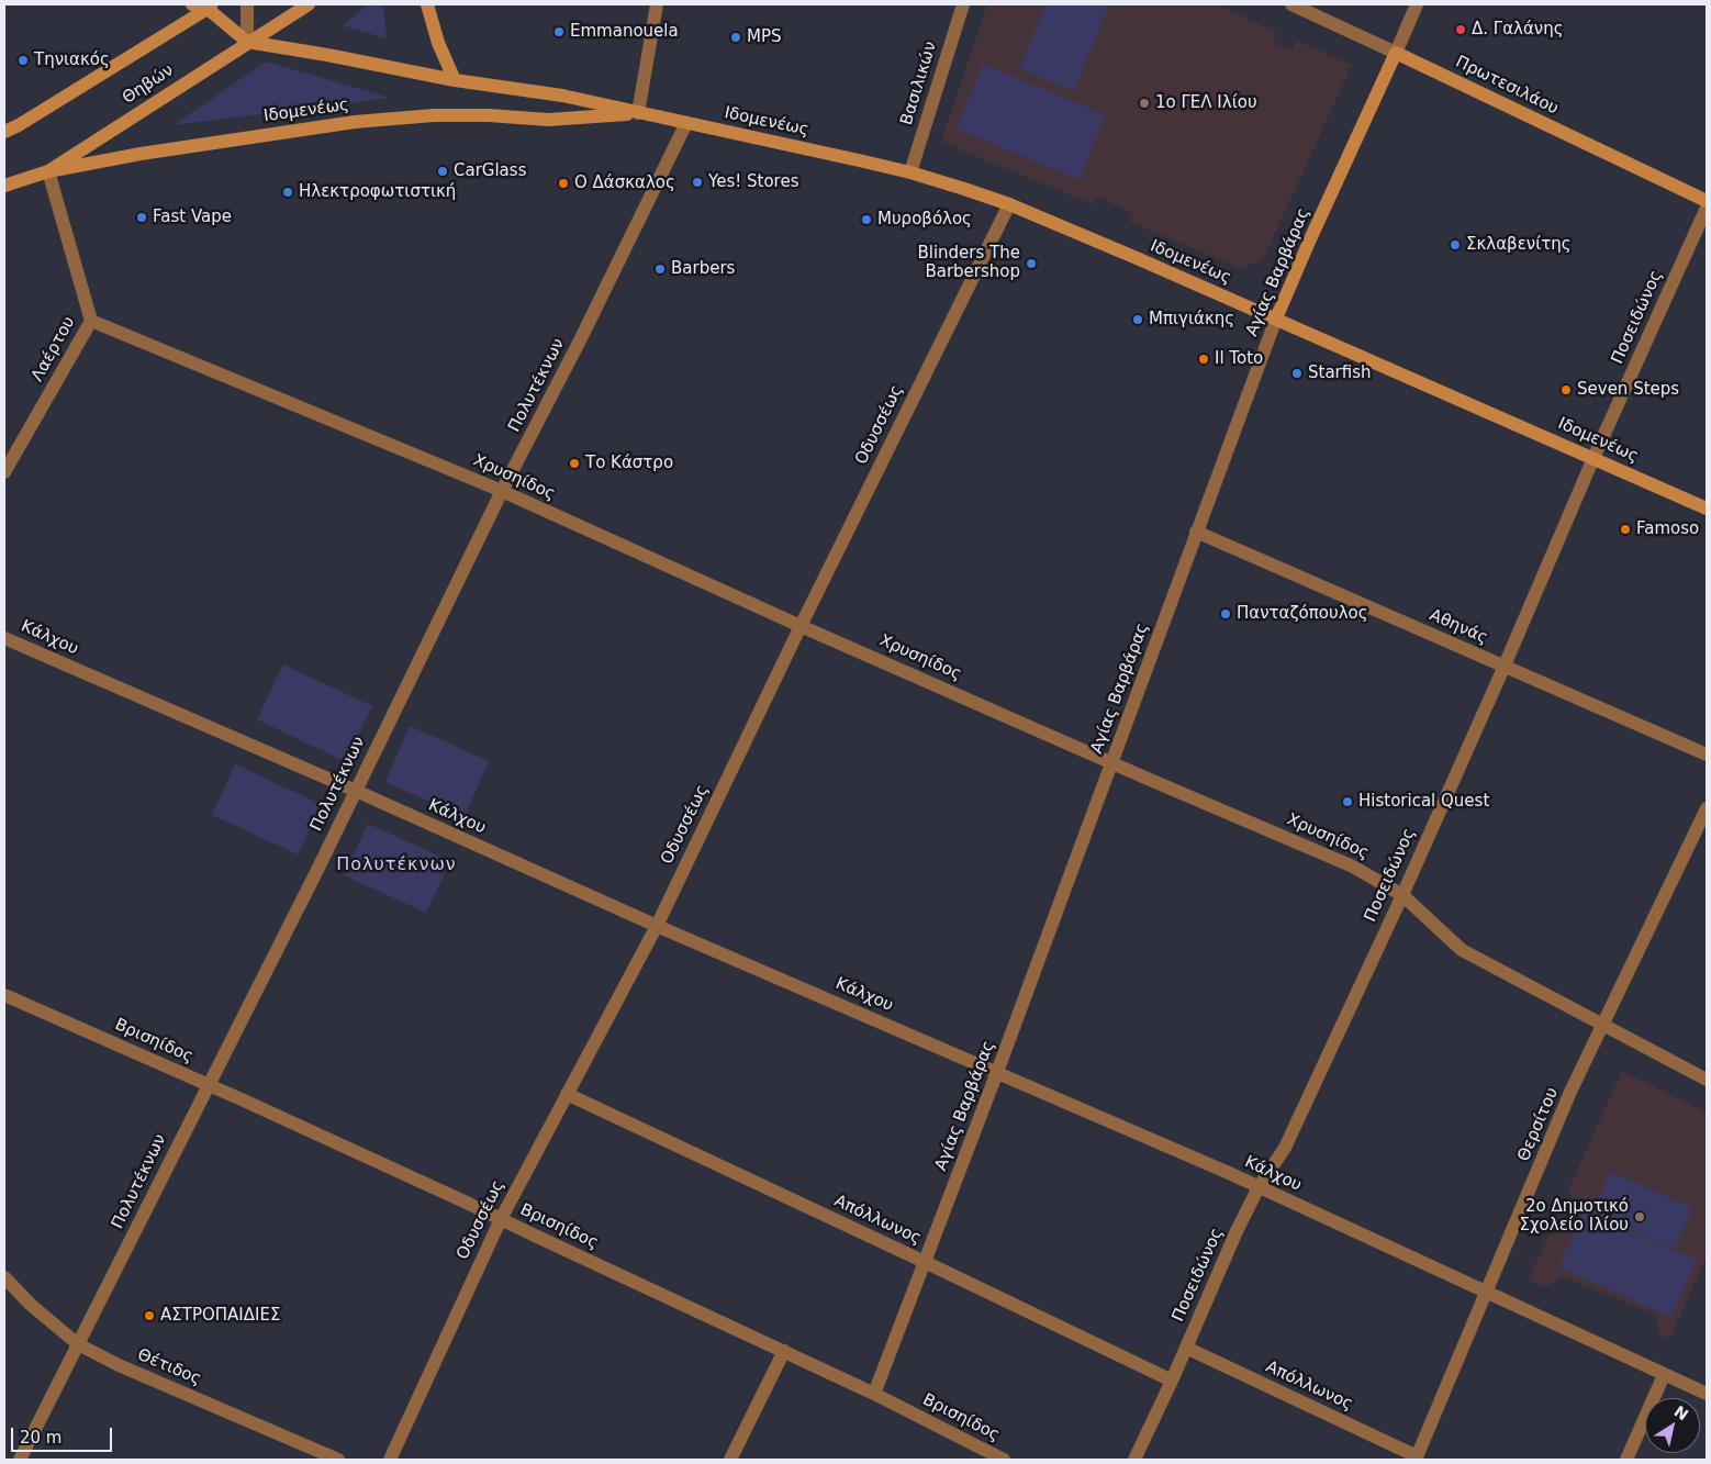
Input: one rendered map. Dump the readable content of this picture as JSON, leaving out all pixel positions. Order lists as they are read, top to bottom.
{
  "streets": {
    "main road": [
      "Θηβών",
      "Πρωτεσιλάου",
      "Ιδομενέως",
      "Αγίας Βαρβάρας"
    ],
    "street": [
      "Βασιλικών",
      "Ποσειδώνος",
      "Λαέρτου",
      "Πολυτέκνων",
      "Οδυσσέως",
      "Χρυσηίδος",
      "Αθηνάς",
      "Κάλχου",
      "Βρισηίδος",
      "Θερσίτου",
      "Απόλλωνος",
      "Θέτιδος"
    ]
  },
  "crossings": [
    ["Βασιλικών", "Ιδομενέως"],
    ["Θηβών", "Ιδομενέως"],
    ["Θηβών", "Λαέρτου"],
    ["Πρωτεσιλάου", "Αγίας Βαρβάρας"],
    ["Ιδομενέως", "Αγίας Βαρβάρας"],
    ["Ιδομενέως", "Ποσειδώνος"],
    ["Ιδομενέως", "Λαέρτου"],
    ["Ιδομενέως", "Πολυτέκνων"],
    ["Ιδομενέως", "Οδυσσέως"],
    ["Αγίας Βαρβάρας", "Χρυσηίδος"],
    ["Αγίας Βαρβάρας", "Αθηνάς"],
    ["Αγίας Βαρβάρας", "Κάλχου"],
    ["Αγίας Βαρβάρας", "Βρισηίδος"],
    ["Αγίας Βαρβάρας", "Απόλλωνος"],
    ["Ποσειδώνος", "Χρυσηίδος"],
    ["Ποσειδώνος", "Αθηνάς"],
    ["Ποσειδώνος", "Κάλχου"],
    ["Ποσειδώνος", "Απόλλωνος"],
    ["Λαέρτου", "Χρυσηίδος"],
    ["Πολυτέκνων", "Χρυσηίδος"],
    ["Πολυτέκνων", "Κάλχου"],
    ["Πολυτέκνων", "Βρισηίδος"],
    ["Πολυτέκνων", "Θέτιδος"],
    ["Οδυσσέως", "Χρυσηίδος"],
    ["Οδυσσέως", "Κάλχου"],
    ["Οδυσσέως", "Βρισηίδος"],
    ["Οδυσσέως", "Απόλλωνος"],
    ["Χρυσηίδος", "Θερσίτου"],
    ["Κάλχου", "Θερσίτου"],
    ["Θερσίτου", "Απόλλωνος"]
  ],
  "districts": ["Πολυτέκνων"],
  "places": [
    "Δ. Γαλάνης",
    "Emmanouela",
    "MPS",
    "Τηνιακός",
    "1ο ΓΕΛ Ιλίου",
    "CarGlass",
    "Yes! Stores",
    "Ο Δάσκαλος",
    "Ηλεκτροφωτιστική",
    "Fast Vape",
    "Μυροβόλος",
    "Σκλαβενίτης",
    "Blinders The Barbershop",
    "Barbers",
    "Μπιγιάκης",
    "Il Toto",
    "Starfish",
    "Seven Steps",
    "Το Κάστρο",
    "Famoso",
    "Πανταζόπουλος",
    "Historical Quest",
    "2ο Δημοτικό Σχολείο Ιλίου",
    "ΑΣΤΡΟΠΑΙΔΙΕΣ"
  ],
  "scale_bar": "20 m",
  "north": "top right"
}
